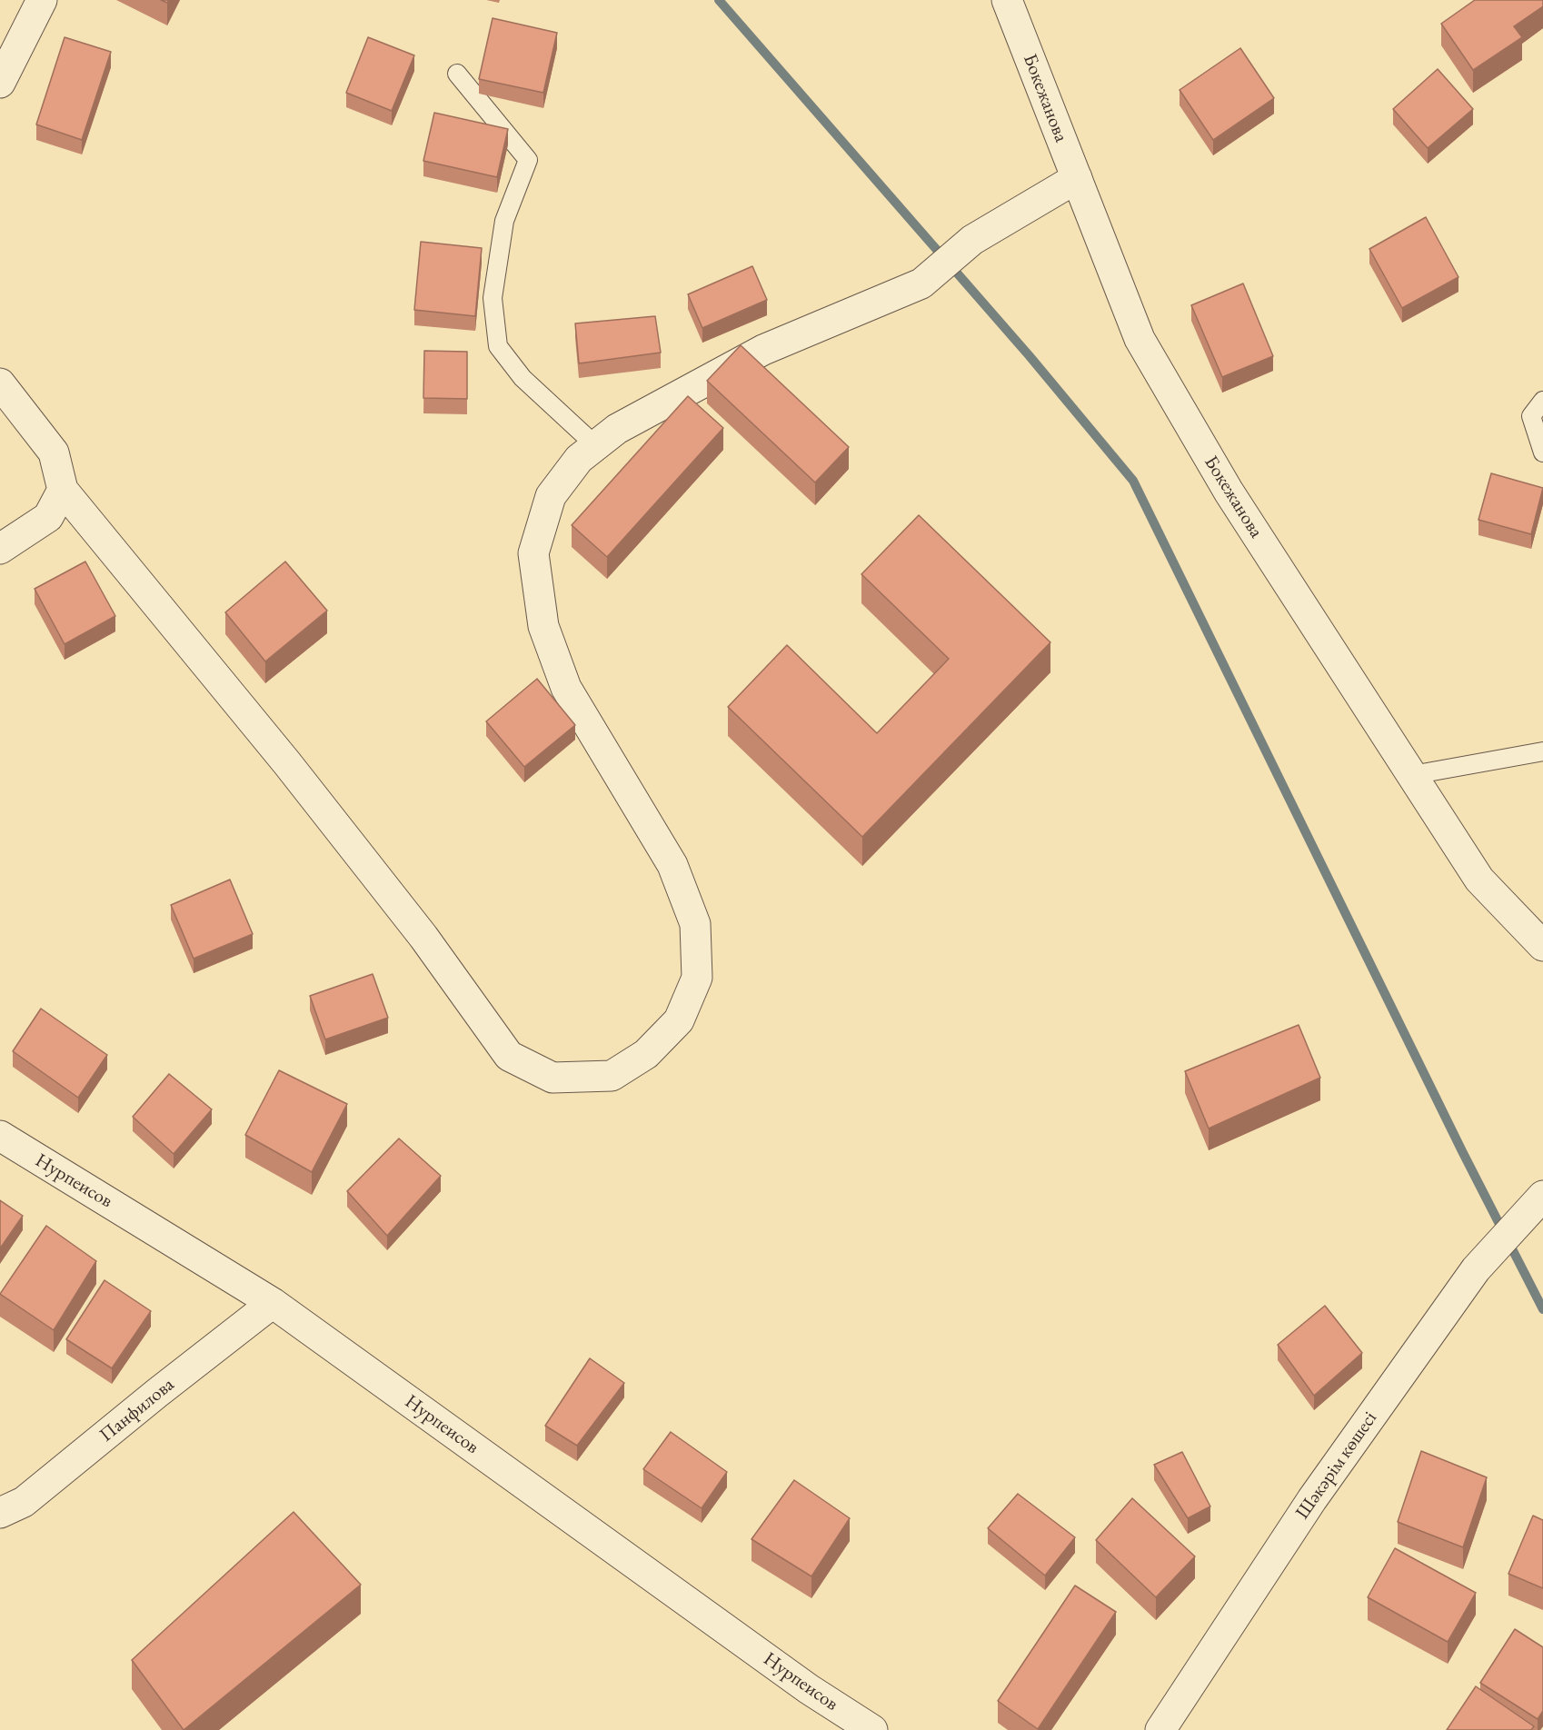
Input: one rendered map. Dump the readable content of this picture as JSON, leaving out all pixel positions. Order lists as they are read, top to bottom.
{
  "streets": {
    "street": [
      "Бокежанова",
      "Нурпеисов",
      "Панфилова",
      "Шәкәрім көшесі"
    ]
  },
  "crossings": [
    ["Нурпеисов", "Панфилова"]
  ]
}
